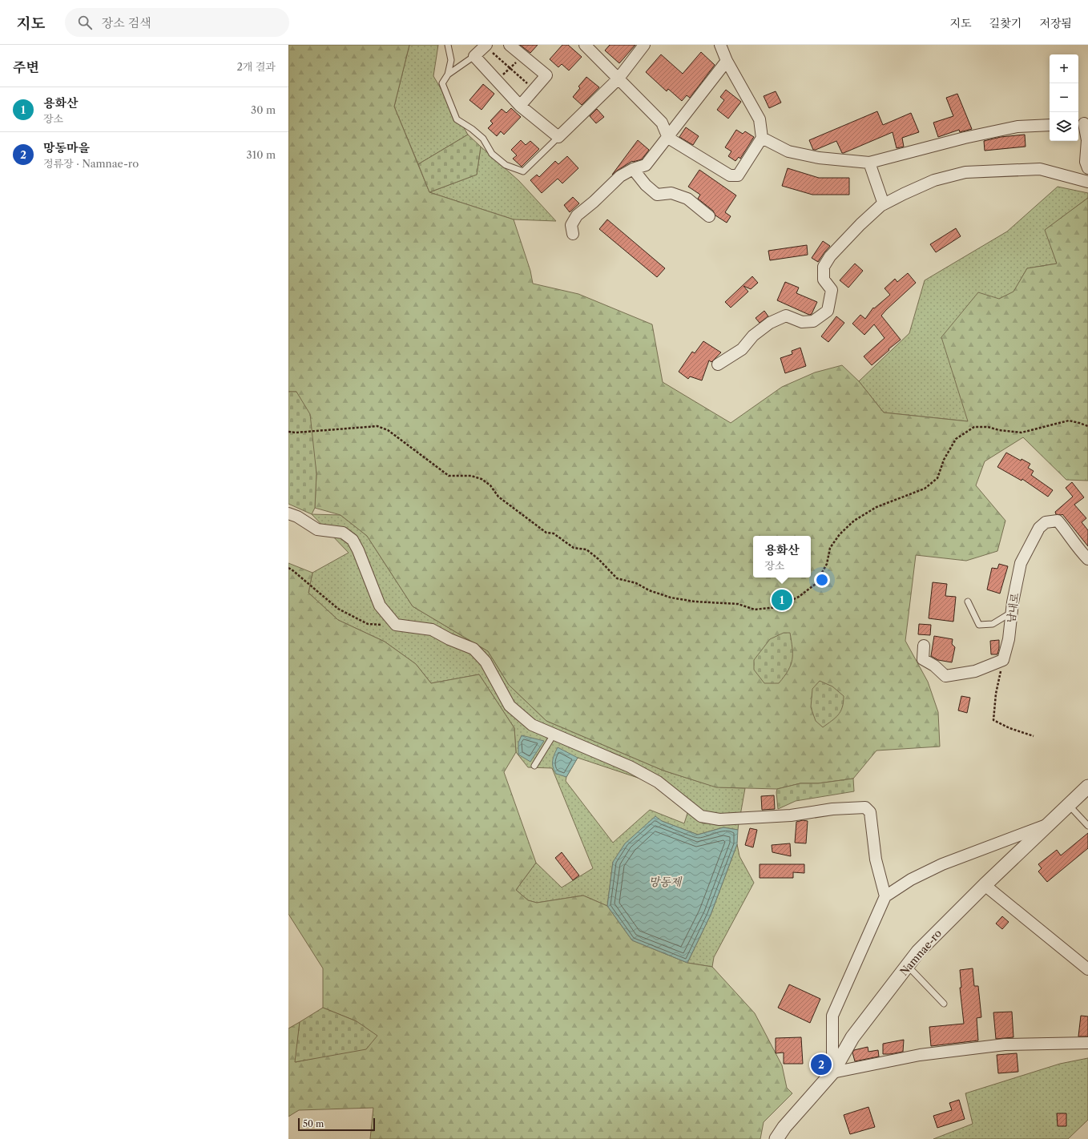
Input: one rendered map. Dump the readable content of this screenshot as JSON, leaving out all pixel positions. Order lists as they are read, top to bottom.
{
  "streets": {
    "street": ["남내로", "Namnae-ro"]
  },
  "water": ["망동제"],
  "scale_bar": "50 m",
  "page": {
    "header": "지도",
    "search": "장소 검색",
    "nav": ["지도", "길찾기", "저장됨"],
    "heading": ["주변", "2개 결과"],
    "map_buttons": ["+", "−"],
    "list": [
      {
        "mark": "1",
        "name": "용화산",
        "note": "장소",
        "value": "30 m"
      },
      {
        "mark": "2",
        "name": "망동마을",
        "note": "정류장 · Namnae-ro",
        "value": "310 m"
      }
    ],
    "popup": ["용화산", "장소"],
    "pins": ["1", "2"],
    "scale": "50 m"
  }
}
